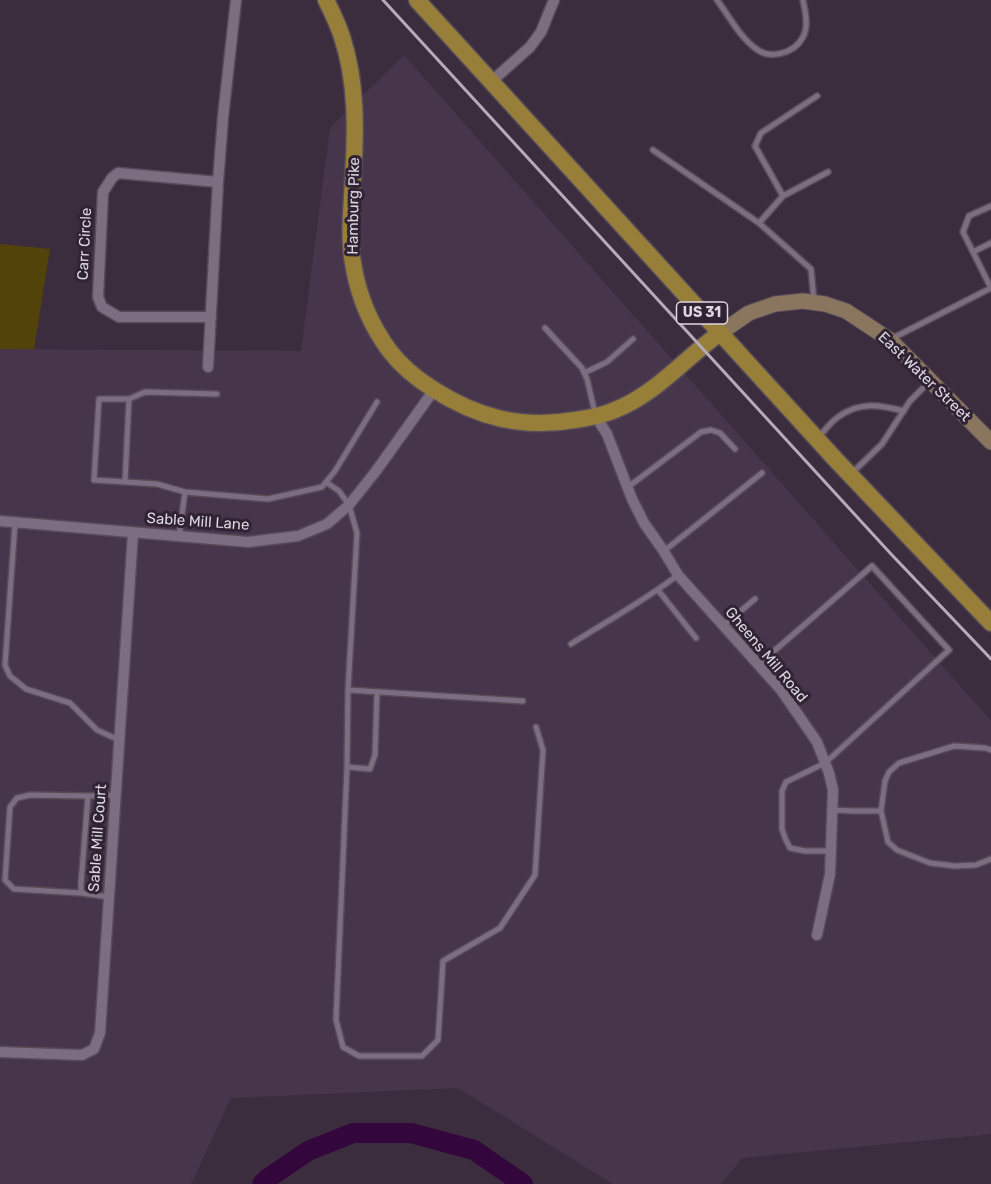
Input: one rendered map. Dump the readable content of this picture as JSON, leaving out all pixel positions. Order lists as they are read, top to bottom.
{
  "streets": {
    "main road": ["Hamburg Pike", "US 31"],
    "street": [
      "Carr Circle",
      "East Water Street",
      "Sable Mill Lane",
      "Gheens Mill Road",
      "Sable Mill Court"
    ]
  },
  "crossings": [
    ["Hamburg Pike", "US 31"],
    ["Hamburg Pike", "East Water Street"],
    ["Hamburg Pike", "Sable Mill Lane"],
    ["Hamburg Pike", "Gheens Mill Road"],
    ["US 31", "East Water Street"],
    ["Sable Mill Lane", "Sable Mill Court"]
  ]
}
